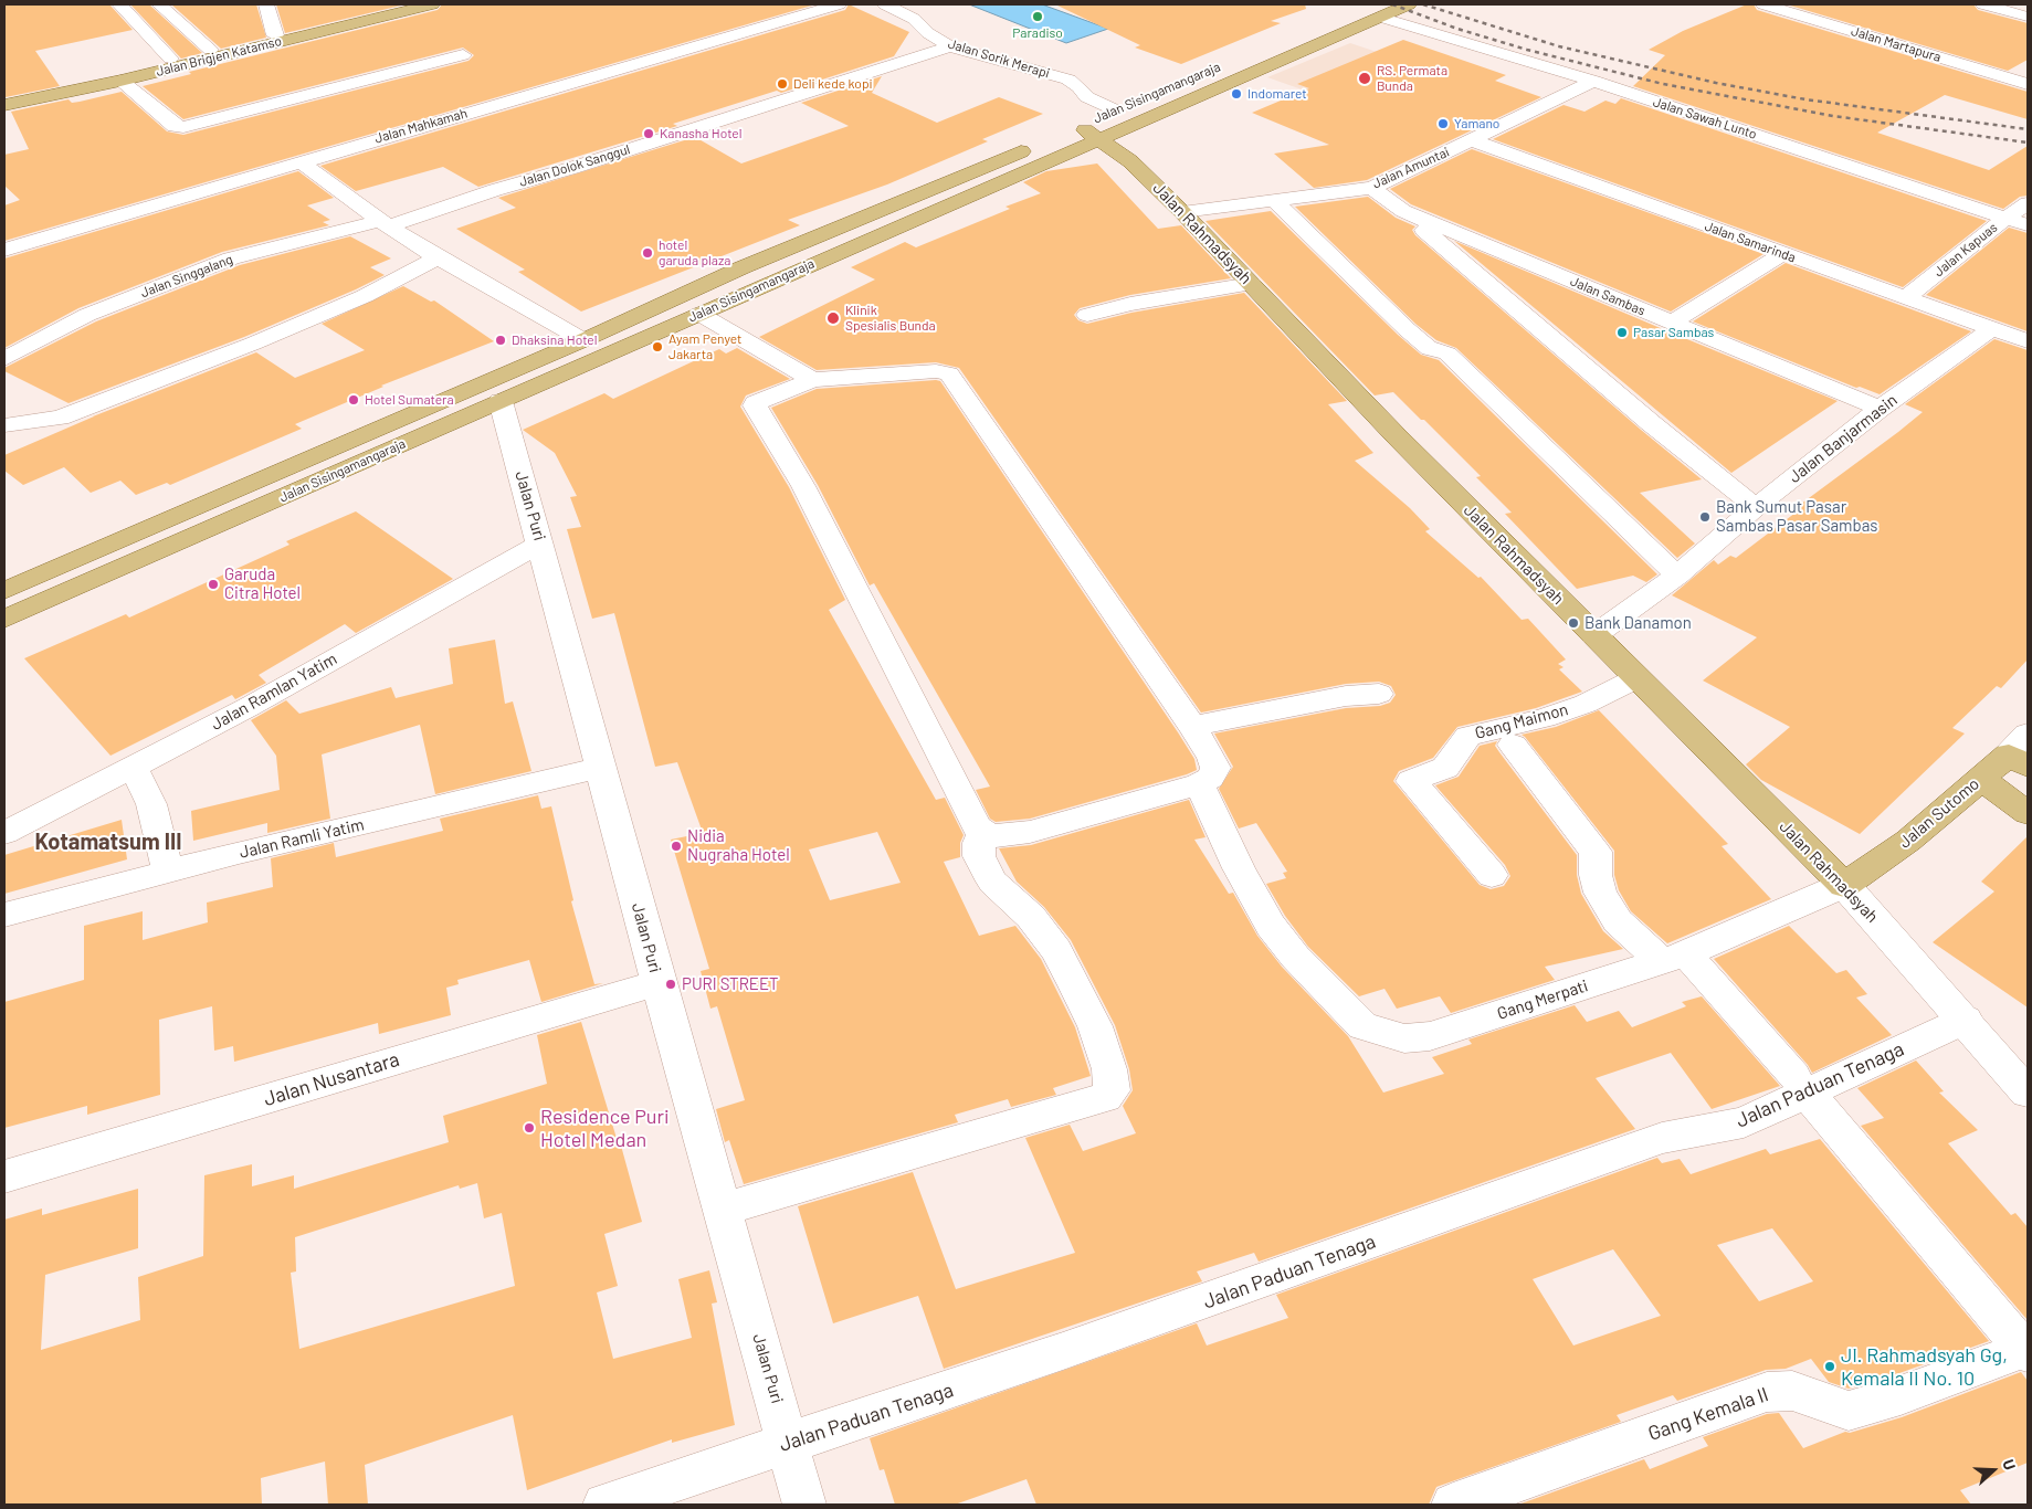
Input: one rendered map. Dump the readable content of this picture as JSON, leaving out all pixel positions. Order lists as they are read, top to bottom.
{
  "streets": {
    "main road": [
      "Jalan Brigjen Katamso",
      "Jalan Sisingamangaraja",
      "Jalan Rahmadsyah",
      "Jalan Sutomo"
    ],
    "street": [
      "Jalan Martapura",
      "Jalan Sorik Merapi",
      "Jalan Sawah Lunto",
      "Jalan Mahkamah",
      "Jalan Dolok Sanggul",
      "Jalan Amuntai",
      "Jalan Samarinda",
      "Jalan Kapuas",
      "Jalan Singgalang",
      "Jalan Sambas",
      "Jalan Banjarmasin",
      "Jalan Puri",
      "Jalan Ramlan Yatim",
      "Gang Maimon",
      "Jalan Ramli Yatim",
      "Gang Merpati",
      "Jalan Nusantara",
      "Jalan Paduan Tenaga",
      "Gang Kemala II"
    ]
  },
  "crossings": [
    ["Jalan Sorik Merapi", "Jalan Sisingamangaraja"],
    ["Jalan Sorik Merapi", "Jalan Dolok Sanggul"],
    ["Jalan Sisingamangaraja", "Jalan Sawah Lunto"],
    ["Jalan Sisingamangaraja", "Jalan Rahmadsyah"],
    ["Jalan Sisingamangaraja", "Jalan Puri"],
    ["Jalan Sawah Lunto", "Jalan Amuntai"],
    ["Jalan Sawah Lunto", "Jalan Kapuas"],
    ["Jalan Dolok Sanggul", "Jalan Singgalang"],
    ["Jalan Amuntai", "Jalan Rahmadsyah"],
    ["Jalan Amuntai", "Jalan Samarinda"],
    ["Jalan Amuntai", "Jalan Sambas"],
    ["Jalan Rahmadsyah", "Jalan Banjarmasin"],
    ["Jalan Rahmadsyah", "Gang Maimon"],
    ["Jalan Rahmadsyah", "Jalan Sutomo"],
    ["Jalan Rahmadsyah", "Gang Merpati"],
    ["Jalan Rahmadsyah", "Jalan Paduan Tenaga"],
    ["Jalan Samarinda", "Jalan Kapuas"],
    ["Jalan Samarinda", "Jalan Banjarmasin"],
    ["Jalan Sambas", "Jalan Banjarmasin"],
    ["Jalan Puri", "Jalan Ramlan Yatim"],
    ["Jalan Puri", "Jalan Ramli Yatim"],
    ["Jalan Puri", "Jalan Nusantara"],
    ["Jalan Puri", "Jalan Paduan Tenaga"],
    ["Jalan Sutomo", "Gang Merpati"]
  ],
  "districts": ["Kotamatsum III"],
  "places": [
    "Paradiso",
    "RS. Permata Bunda",
    "Deli kede kopi",
    "Indomaret",
    "Yamano",
    "Kanasha Hotel",
    "hotel garuda plaza",
    "Klinik Spesialis Bunda",
    "Pasar Sambas",
    "Dhaksina Hotel",
    "Ayam Penyet Jakarta",
    "Hotel Sumatera",
    "Bank Sumut Pasar Sambas Pasar Sambas",
    "Garuda Citra Hotel",
    "Bank Danamon",
    "Nidia Nugraha Hotel",
    "PURI STREET",
    "Residence Puri Hotel Medan",
    "Jl. Rahmadsyah Gg, Kemala II No. 10"
  ],
  "north": "right"
}
